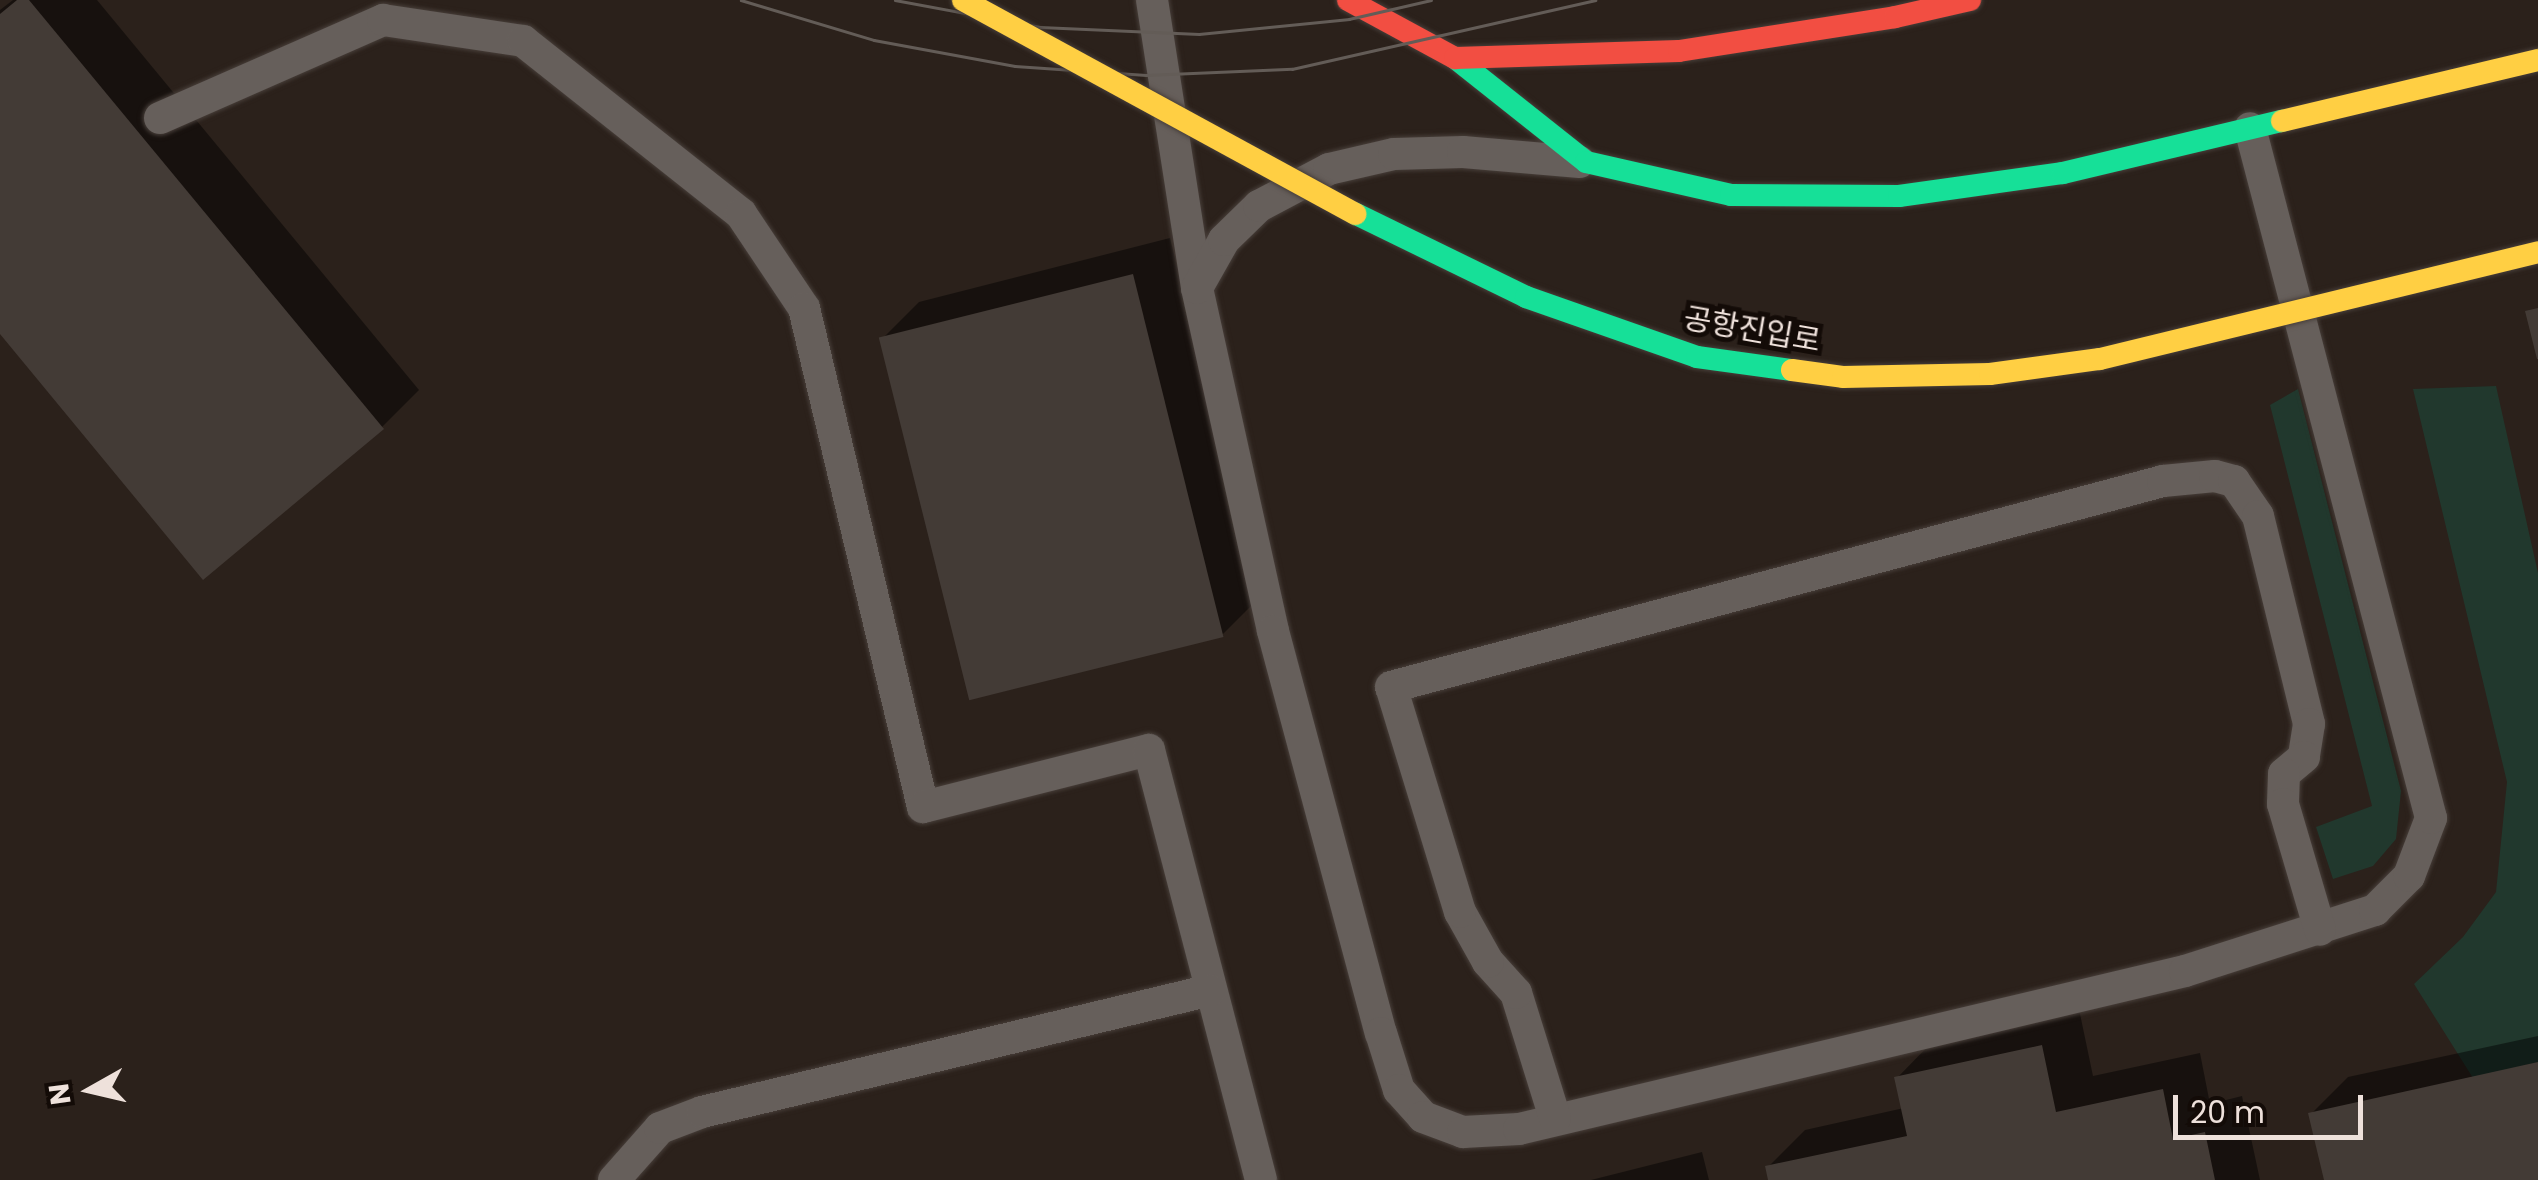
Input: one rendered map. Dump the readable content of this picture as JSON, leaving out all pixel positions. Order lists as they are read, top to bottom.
{
  "streets": {
    "main road": ["공항진입로"]
  },
  "scale_bar": "20 m",
  "north": "left"
}
